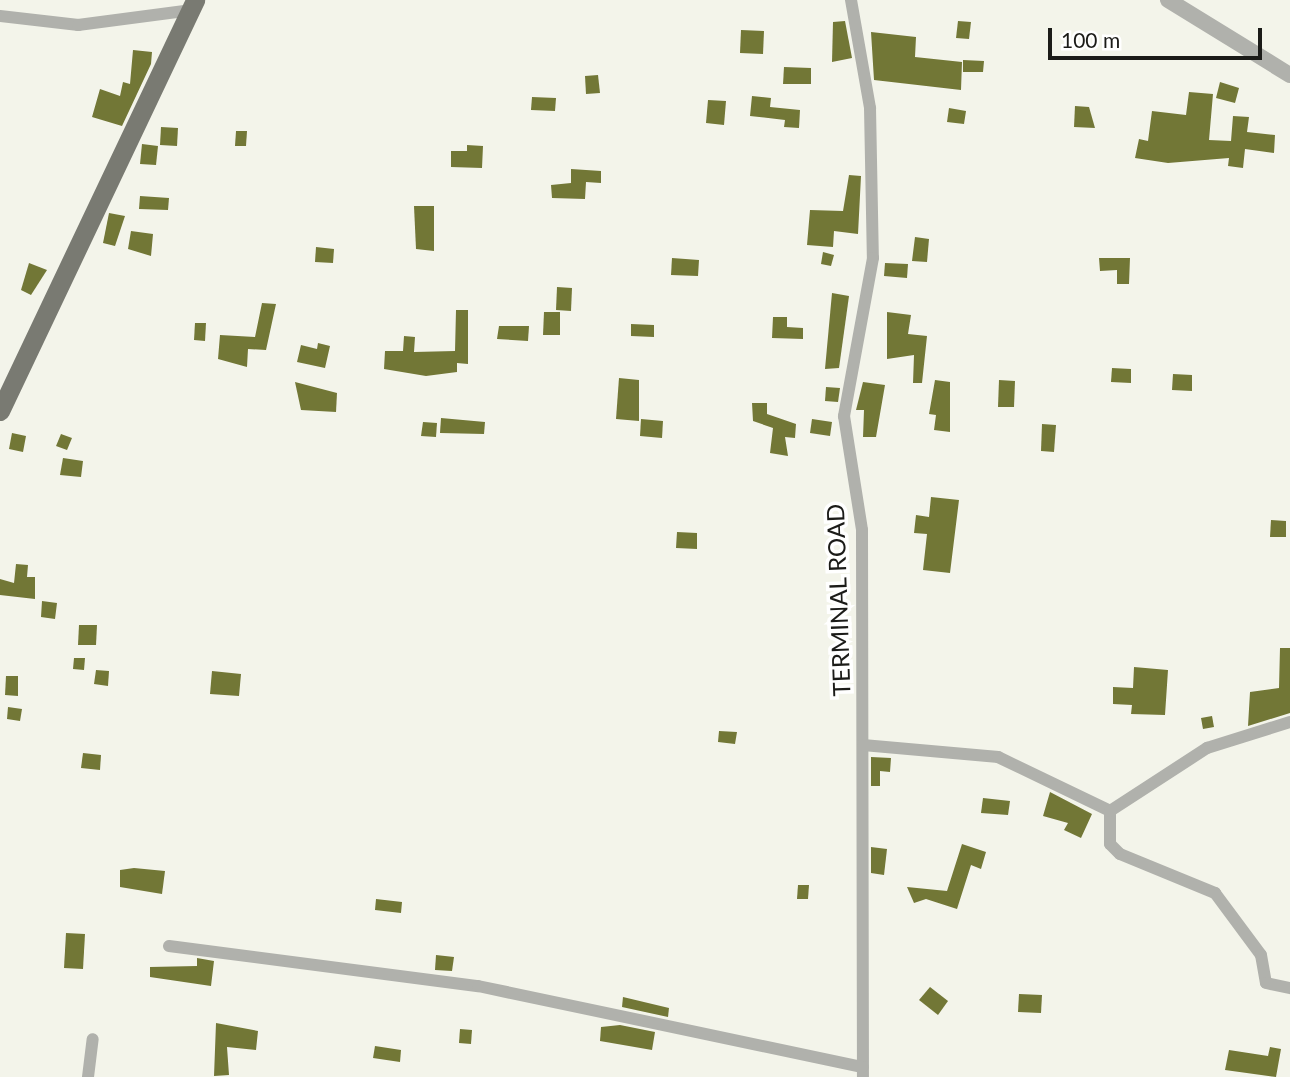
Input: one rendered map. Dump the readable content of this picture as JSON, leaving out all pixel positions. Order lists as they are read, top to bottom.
{
  "streets": {
    "street": ["TERMINAL ROAD"]
  },
  "scale_bar": "100 m"
}
